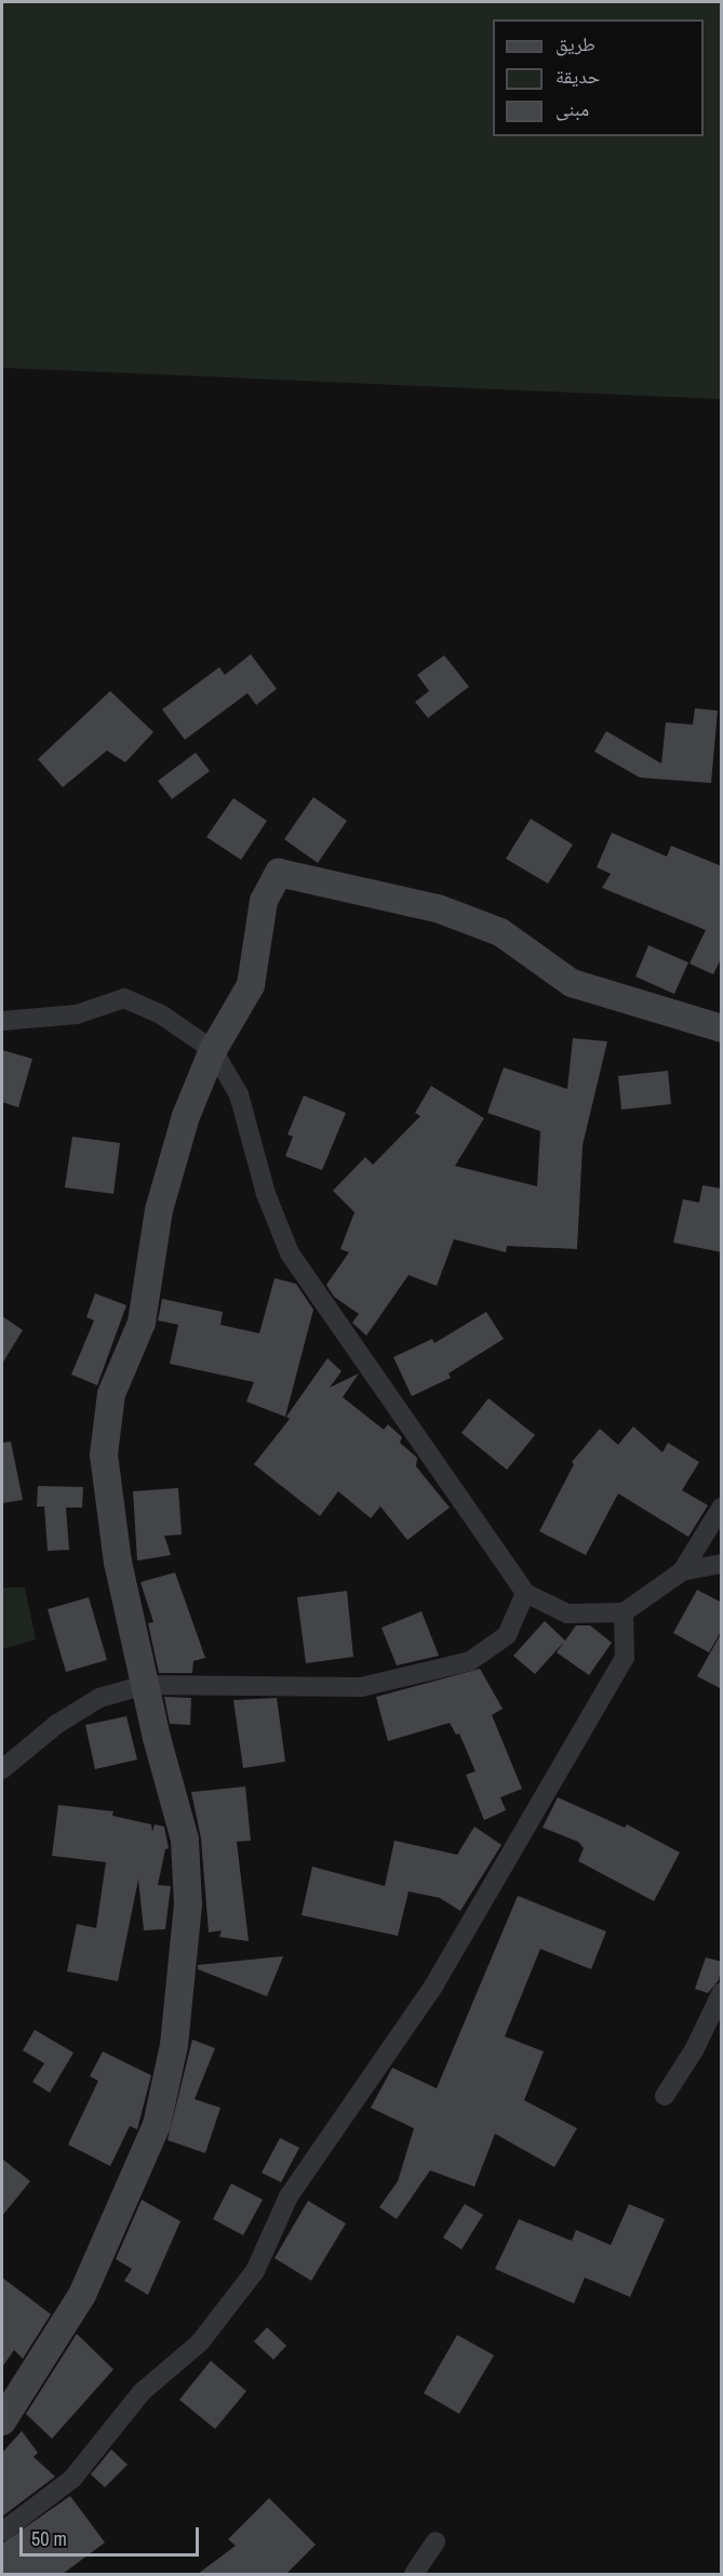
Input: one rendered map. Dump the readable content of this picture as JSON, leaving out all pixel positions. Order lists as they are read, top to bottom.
{
  "legend": ["طريق", "حديقة", "مبنى"],
  "scale_bar": "50 m"
}
